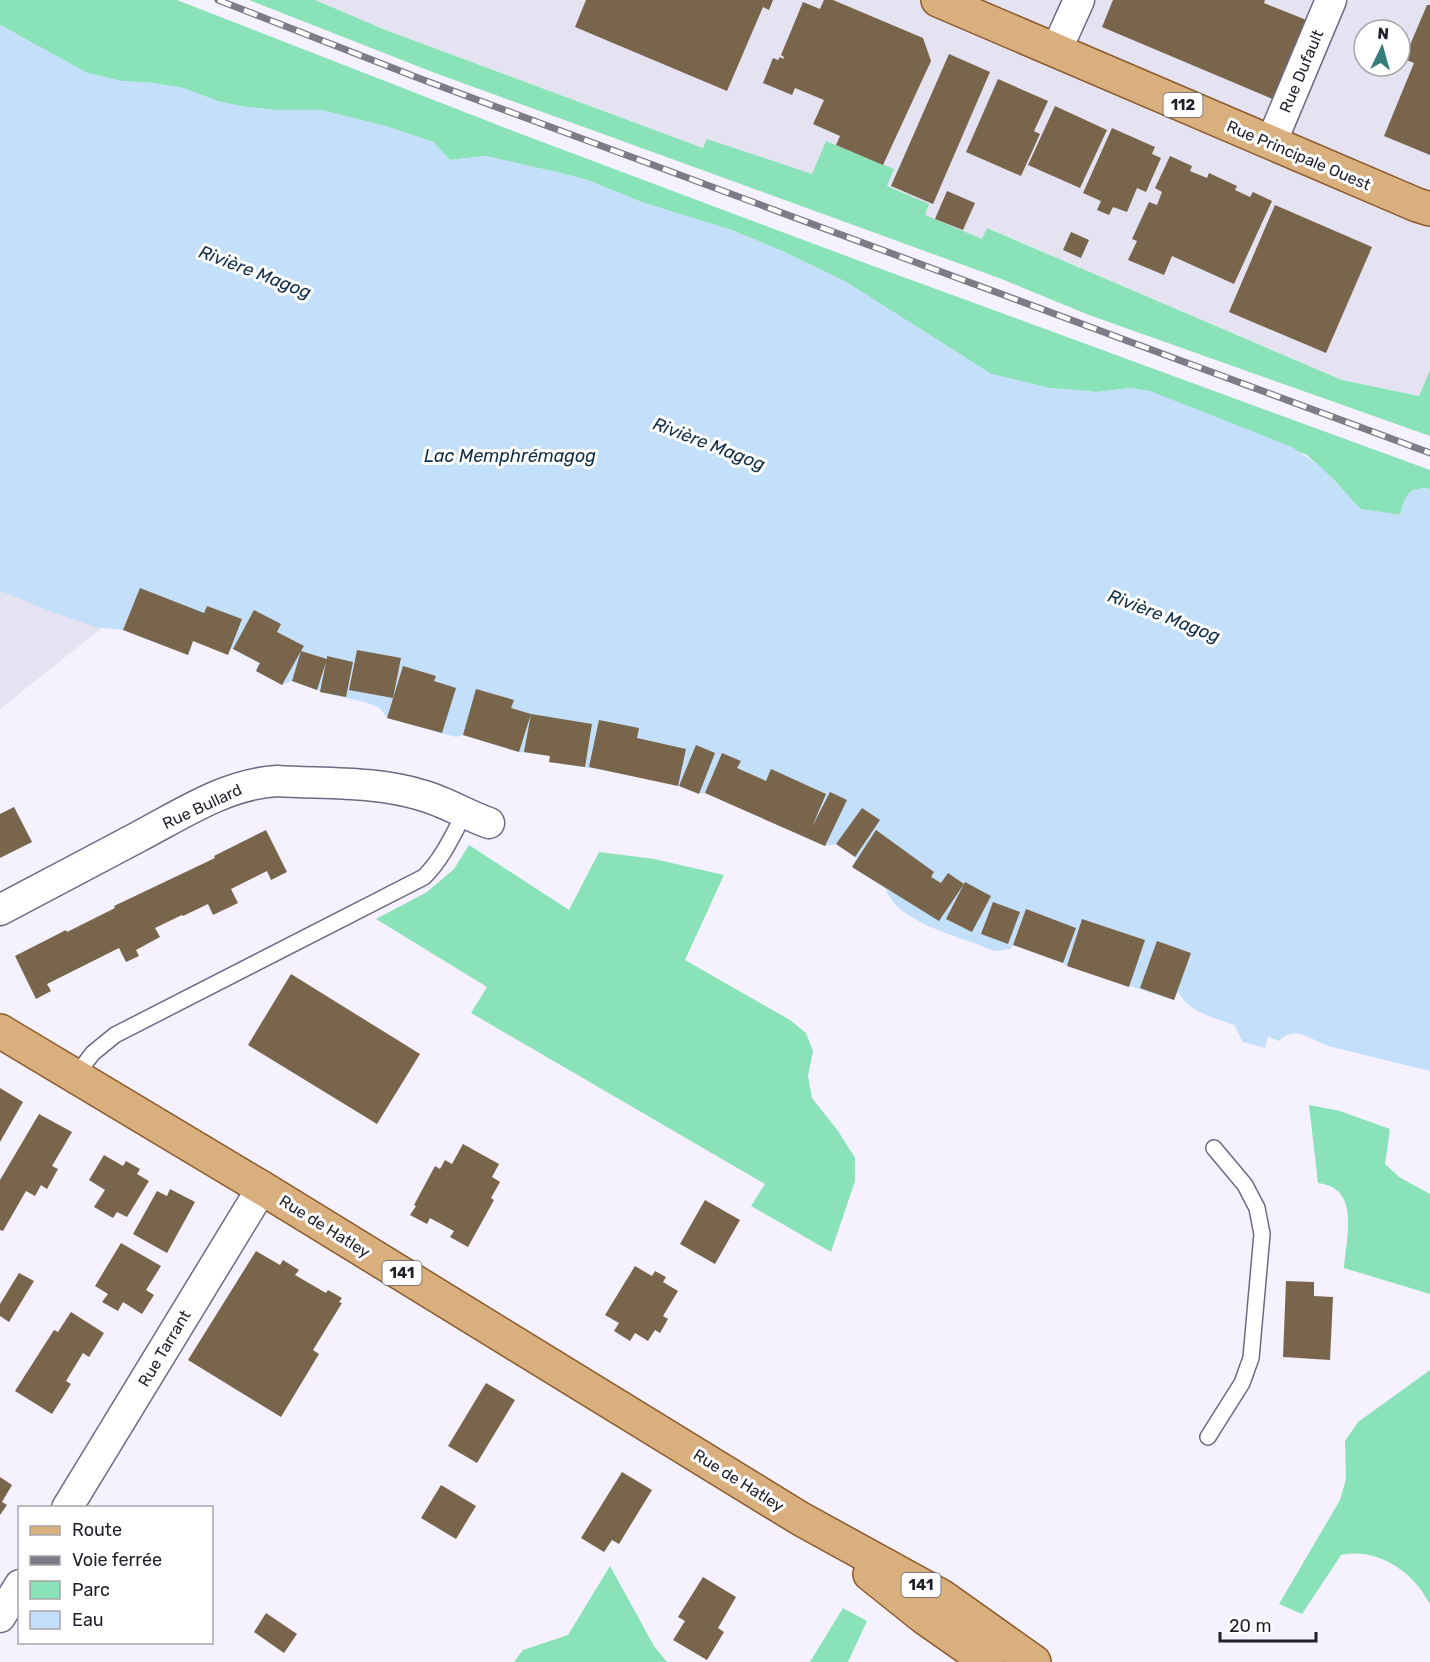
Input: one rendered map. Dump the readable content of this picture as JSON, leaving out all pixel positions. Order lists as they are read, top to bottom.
{
  "streets": {
    "main road": [
      "112",
      "Rue Principale Ouest",
      "Rue de Hatley",
      "141"
    ],
    "street": ["Rue Dufault", "Rue Bullard", "Rue Tarrant"]
  },
  "crossings": [
    ["Rue Dufault", "Rue Principale Ouest"],
    ["Rue de Hatley", "Rue Tarrant"]
  ],
  "water": ["Rivière Magog", "Lac Memphrémagog"],
  "legend": [
    "Route",
    "Voie ferrée",
    "Parc",
    "Eau"
  ],
  "scale_bar": "20 m",
  "north": "top"
}
